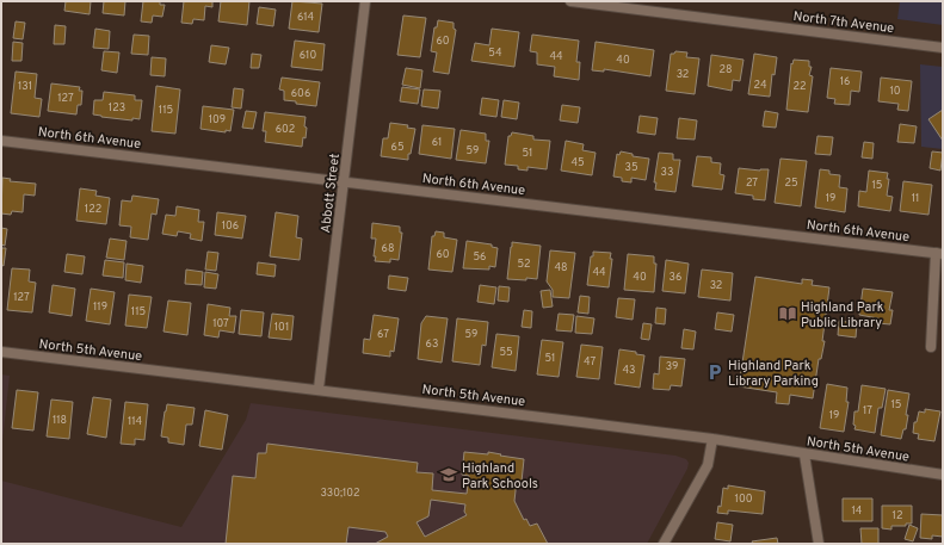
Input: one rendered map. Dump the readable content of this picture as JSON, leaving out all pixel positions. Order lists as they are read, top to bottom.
{
  "streets": {
    "street": [
      "North 7th Avenue",
      "North 6th Avenue",
      "Abbott Street",
      "North 5th Avenue"
    ]
  },
  "crossings": [
    ["North 6th Avenue", "Abbott Street"],
    ["Abbott Street", "North 5th Avenue"]
  ],
  "places": {
    "library": ["Highland Park Public Library"],
    "parking": ["Highland Park Library Parking"],
    "school or university": ["Highland Park Schools"]
  },
  "house_numbers": [
    "614",
    "60",
    "54",
    "610",
    "44",
    "40",
    "28",
    "32",
    "16",
    "24",
    "131",
    "22",
    "10",
    "606",
    "127",
    "123",
    "115",
    "109",
    "602",
    "61",
    "65",
    "59",
    "51",
    "45",
    "35",
    "33",
    "27",
    "25",
    "15",
    "19",
    "11",
    "122",
    "106",
    "68",
    "60",
    "56",
    "52",
    "48",
    "44",
    "40",
    "36",
    "32",
    "127",
    "119",
    "115",
    "107",
    "101",
    "67",
    "59",
    "63",
    "55",
    "51",
    "47",
    "39",
    "43",
    "15",
    "17",
    "19",
    "118",
    "114",
    "330;102",
    "100",
    "14",
    "12"
  ]
}
